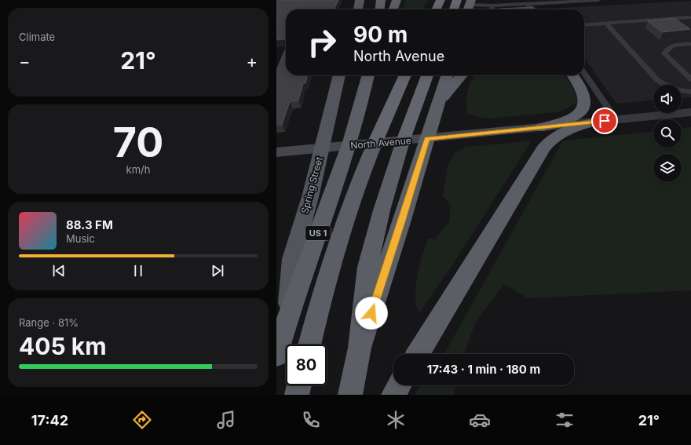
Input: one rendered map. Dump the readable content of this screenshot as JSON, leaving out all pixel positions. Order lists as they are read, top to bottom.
{
  "streets": {
    "highway": ["Spring Street", "US 1"],
    "main road": ["North Avenue"]
  },
  "crossings": [
    ["North Avenue", "Spring Street"],
    ["North Avenue", "US 1"],
    ["Spring Street", "US 1"]
  ],
  "page": {
    "tile": [
      "Climate",
      ["70", "km/h"],
      ["Range · 81%", "405 km"]
    ],
    "turn": ["90 m", "North Avenue"],
    "heat": ["−", "21°", "+"],
    "song": ["88.3 FM", "Music"],
    "limit": "80",
    "trip": "17:43 · 1 min · 180 m",
    "tabs": ["17:42", "21°"]
  }
}
